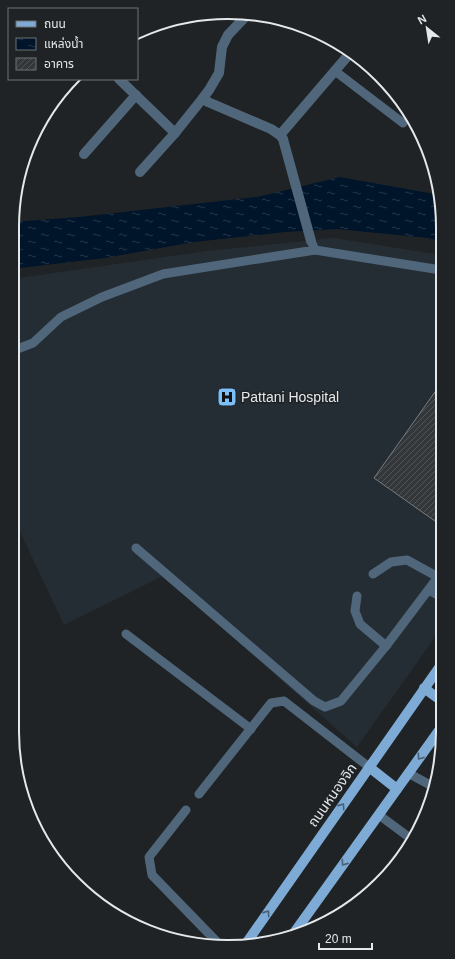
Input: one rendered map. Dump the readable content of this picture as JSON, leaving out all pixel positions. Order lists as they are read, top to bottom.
{
  "streets": {
    "main road": ["ถนนหนองจิก"]
  },
  "places": {
    "hospital": ["Pattani Hospital"]
  },
  "legend": ["ถนน", "แหล่งน้ำ", "อาคาร"],
  "scale_bar": "20 m",
  "north": "top left"
}
